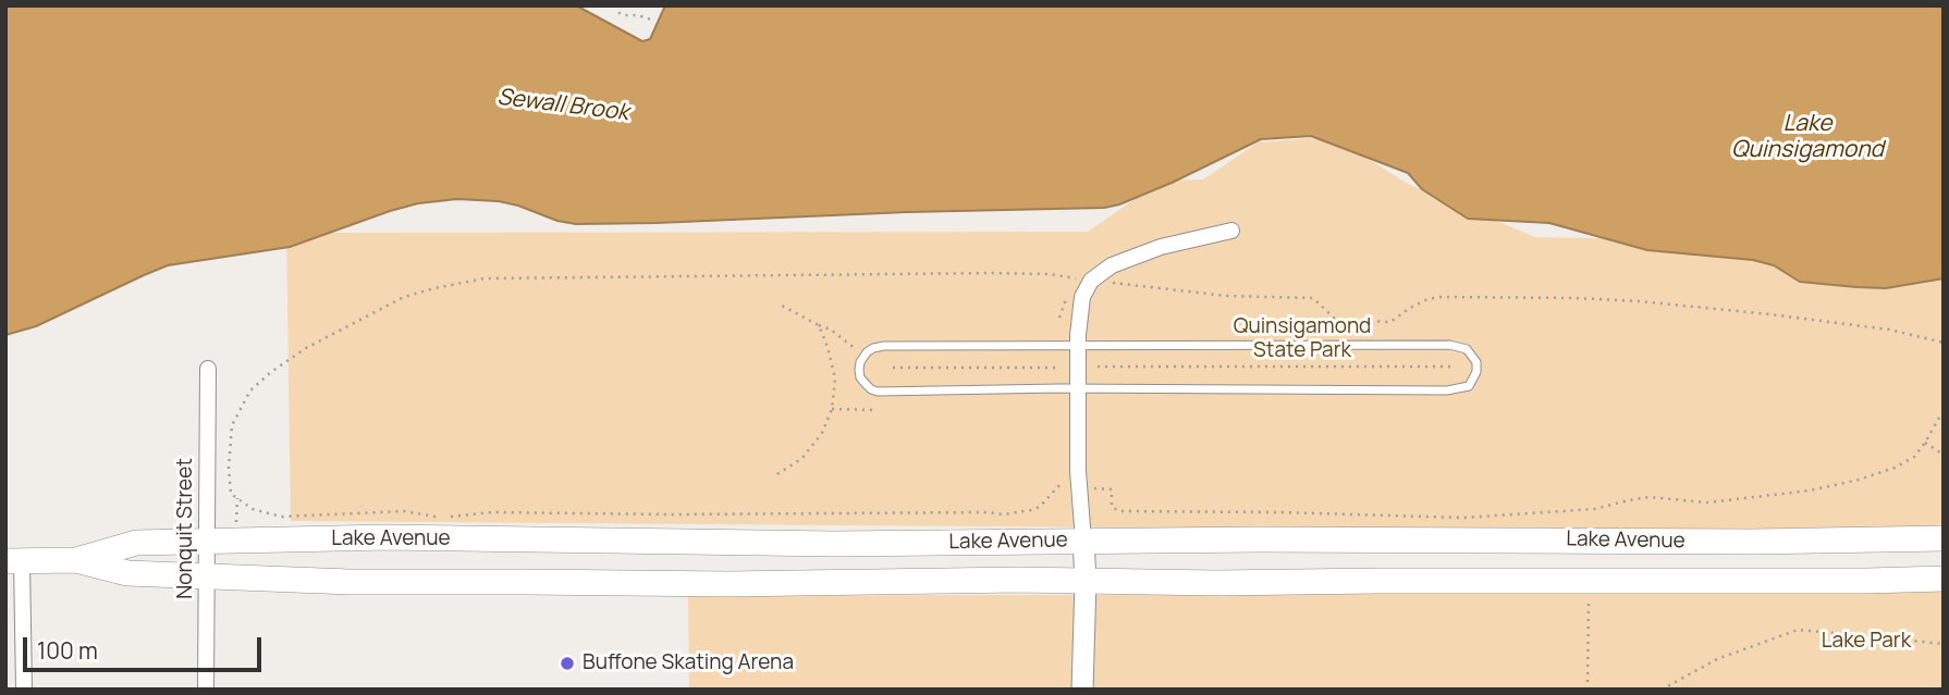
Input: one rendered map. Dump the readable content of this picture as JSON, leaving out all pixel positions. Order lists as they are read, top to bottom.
{
  "streets": {
    "main road": ["Lake Avenue"],
    "street": ["Nonquit Street"]
  },
  "crossings": [
    ["Nonquit Street", "Lake Avenue"]
  ],
  "water": ["Sewall Brook", "Lake Quinsigamond"],
  "parks": ["Quinsigamond State Park", "Lake Park"],
  "places": ["Buffone Skating Arena"],
  "scale_bar": "100 m"
}
